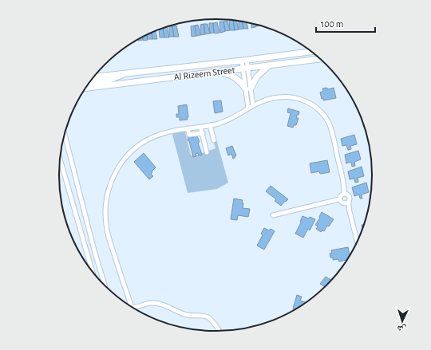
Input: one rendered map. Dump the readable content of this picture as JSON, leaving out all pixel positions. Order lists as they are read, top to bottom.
{
  "streets": {
    "street": ["Al Rizeem Street"]
  },
  "scale_bar": "100 m",
  "north": "bottom"
}
